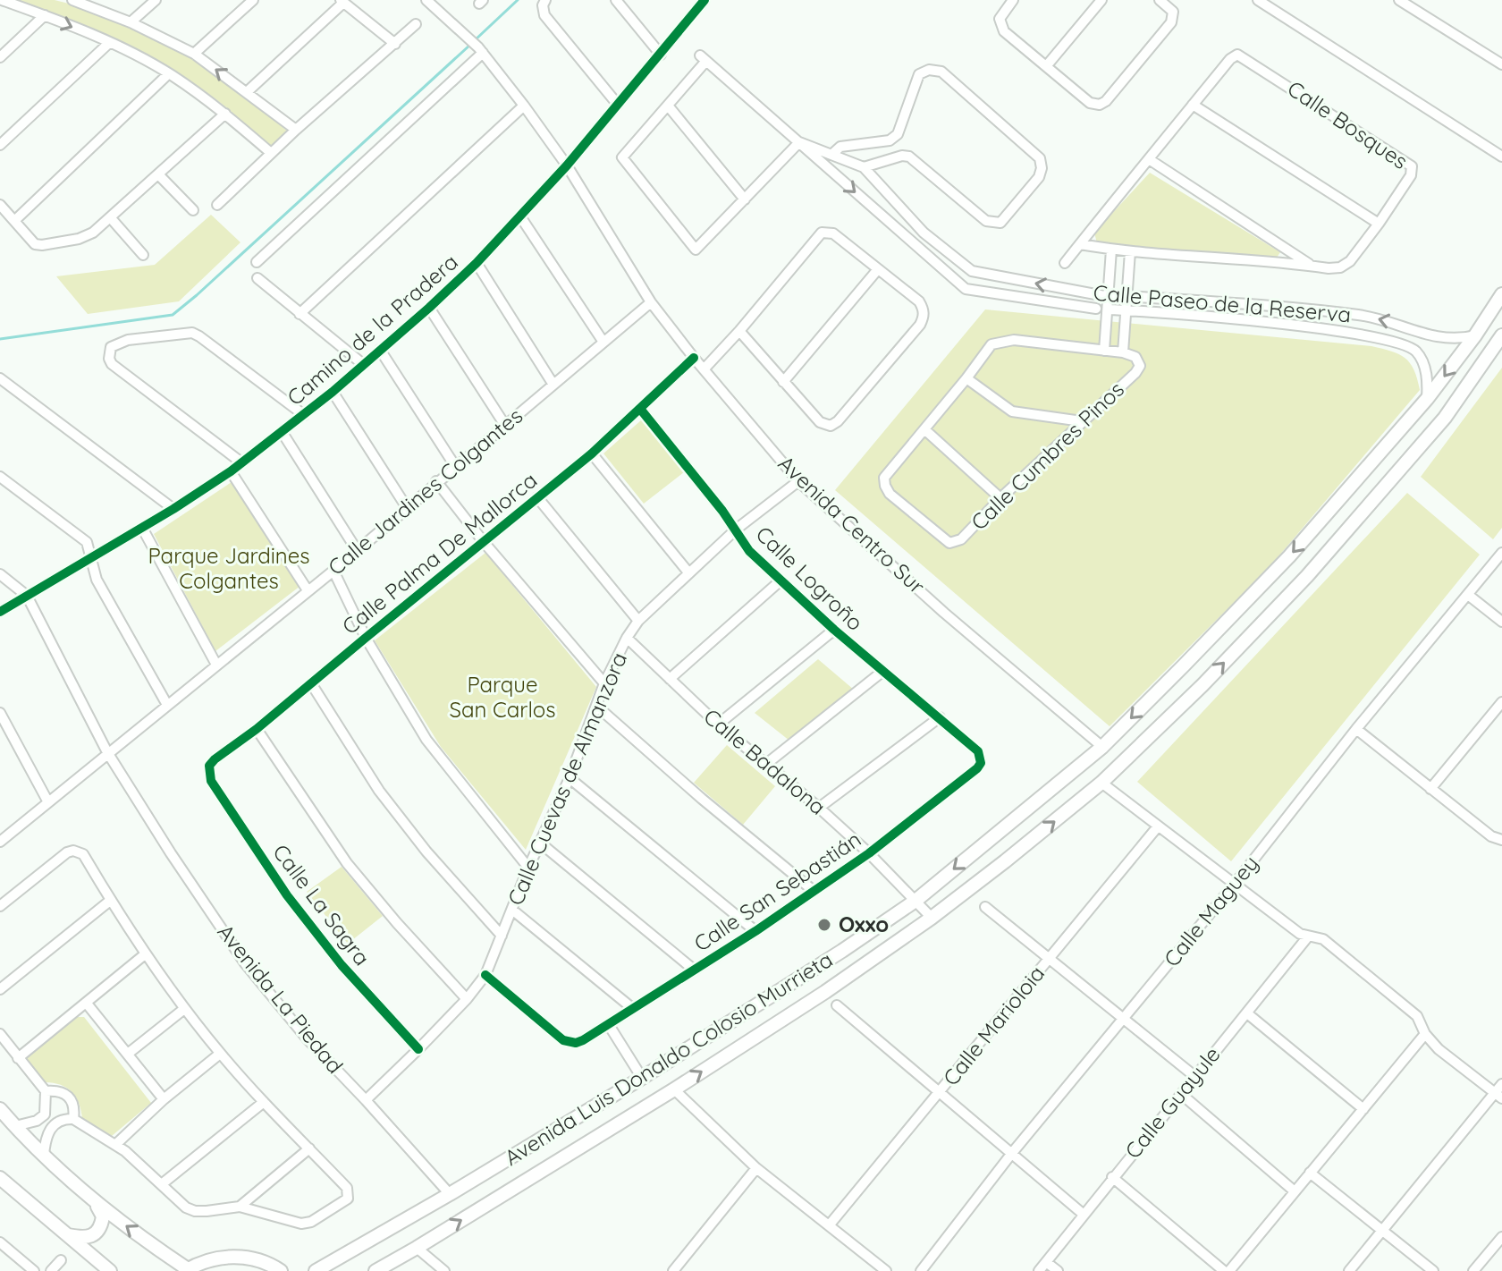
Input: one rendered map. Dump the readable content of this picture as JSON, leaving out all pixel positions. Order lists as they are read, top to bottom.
{
  "streets": {
    "main road": ["Avenida Luis Donaldo Colosio Murrieta"],
    "street": [
      "Calle Bosques",
      "Calle Paseo de la Reserva",
      "Camino de la Pradera",
      "Calle Cumbres Pinos",
      "Calle Jardines Colgantes",
      "Avenida Centro Sur",
      "Calle Palma De Mallorca",
      "Calle Logroño",
      "Calle Badalona",
      "Calle Cuevas de Almanzora",
      "Calle San Sebastián",
      "Calle La Sagra",
      "Calle Maguey",
      "Avenida La Piedad",
      "Calle Marioloia",
      "Calle Guayule"
    ]
  },
  "crossings": [
    ["Calle Paseo de la Reserva", "Avenida Luis Donaldo Colosio Murrieta"],
    ["Camino de la Pradera", "Avenida Centro Sur"],
    ["Camino de la Pradera", "Avenida La Piedad"],
    ["Calle Jardines Colgantes", "Avenida Centro Sur"],
    ["Calle Jardines Colgantes", "Avenida La Piedad"],
    ["Avenida Centro Sur", "Calle Palma De Mallorca"],
    ["Avenida Centro Sur", "Calle Cuevas de Almanzora"],
    ["Avenida Centro Sur", "Avenida Luis Donaldo Colosio Murrieta"],
    ["Calle Palma De Mallorca", "Calle Logroño"],
    ["Calle Palma De Mallorca", "Calle La Sagra"],
    ["Calle Logroño", "Calle Cuevas de Almanzora"],
    ["Calle Logroño", "Calle San Sebastián"],
    ["Calle Badalona", "Calle Cuevas de Almanzora"],
    ["Calle Badalona", "Calle San Sebastián"],
    ["Calle Badalona", "Avenida Luis Donaldo Colosio Murrieta"],
    ["Calle Cuevas de Almanzora", "Calle San Sebastián"],
    ["Calle Cuevas de Almanzora", "Calle La Sagra"],
    ["Calle Cuevas de Almanzora", "Avenida La Piedad"],
    ["Avenida La Piedad", "Avenida Luis Donaldo Colosio Murrieta"]
  ],
  "parks": ["Parque Jardines Colgantes", "Parque San Carlos"],
  "places": ["Oxxo"]
}
